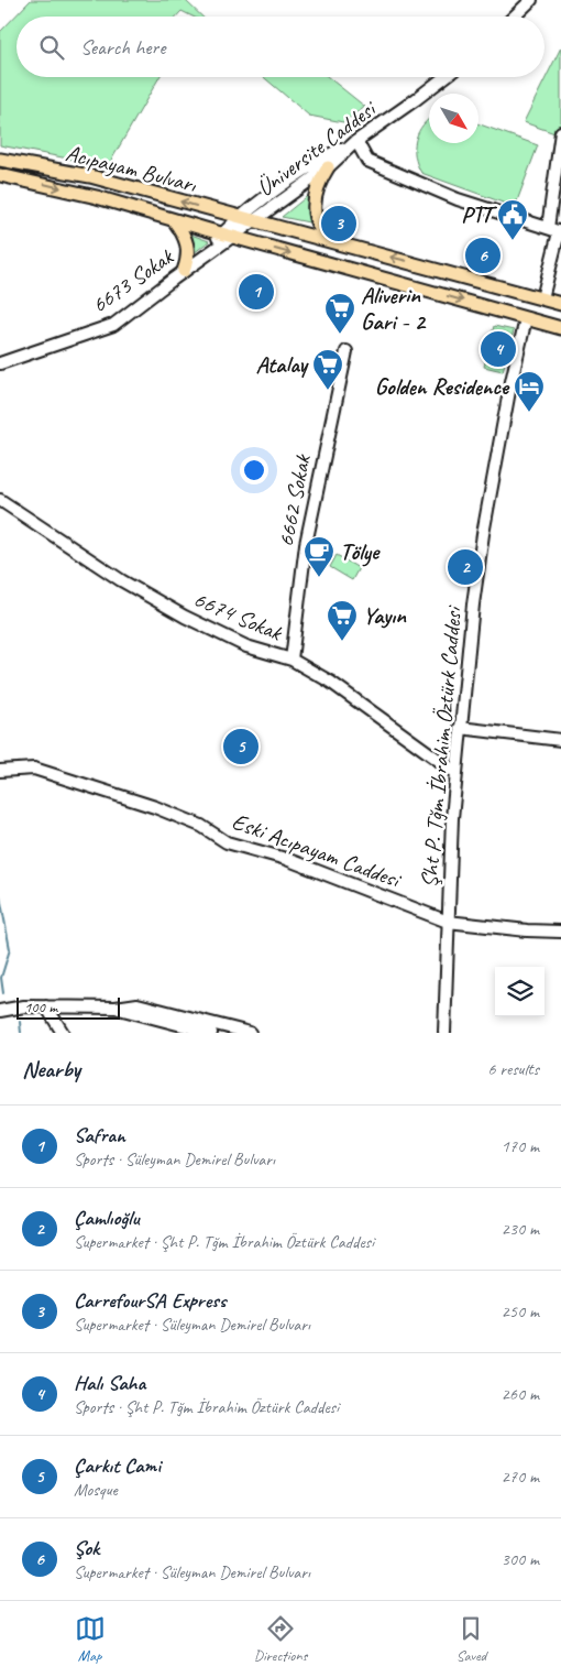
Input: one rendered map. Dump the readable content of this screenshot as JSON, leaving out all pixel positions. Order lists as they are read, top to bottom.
{
  "streets": {
    "main road": ["Acıpayam Bulvarı"],
    "street": [
      "Üniversite Caddesi",
      "6673 Sokak",
      "6662 Sokak",
      "6674 Sokak",
      "Şht P. Tğm İbrahim Öztürk Caddesi",
      "Eski Acıpayam Caddesi"
    ]
  },
  "crossings": [
    ["Üniversite Caddesi", "Acıpayam Bulvarı"],
    ["Üniversite Caddesi", "6673 Sokak"],
    ["Acıpayam Bulvarı", "6673 Sokak"],
    ["Acıpayam Bulvarı", "Şht P. Tğm İbrahim Öztürk Caddesi"],
    ["6662 Sokak", "6674 Sokak"],
    ["6674 Sokak", "Şht P. Tğm İbrahim Öztürk Caddesi"],
    ["Şht P. Tğm İbrahim Öztürk Caddesi", "Eski Acıpayam Caddesi"]
  ],
  "places": {
    "public building": ["PTT"],
    "supermarket": ["Aliverin Gari - 2", "Atalay", "Yayın"],
    "hotel": ["Golden Residence"],
    "cafe": ["Tölye"]
  },
  "scale_bar": "100 m",
  "north": "bottom right",
  "page": {
    "search": "Search here",
    "pins": [
      "3",
      "6",
      "1",
      "4",
      "2",
      "5"
    ],
    "scale": "100 m",
    "heading": ["Nearby", "6 results"],
    "list": [
      {
        "mark": "1",
        "name": "Safran",
        "note": "Sports · Süleyman Demirel Bulvarı",
        "value": "170 m"
      },
      {
        "mark": "2",
        "name": "Çamlıoğlu",
        "note": "Supermarket · Şht P. Tğm İbrahim Öztürk Caddesi",
        "value": "230 m"
      },
      {
        "mark": "3",
        "name": "CarrefourSA Express",
        "note": "Supermarket · Süleyman Demirel Bulvarı",
        "value": "250 m"
      },
      {
        "mark": "4",
        "name": "Halı Saha",
        "note": "Sports · Şht P. Tğm İbrahim Öztürk Caddesi",
        "value": "260 m"
      },
      {
        "mark": "5",
        "name": "Çarkıt Cami",
        "note": "Mosque",
        "value": "270 m"
      },
      {
        "mark": "6",
        "name": "Şok",
        "note": "Supermarket · Süleyman Demirel Bulvarı",
        "value": "300 m"
      }
    ],
    "nav": ["Map", "Directions", "Saved"]
  }
}
